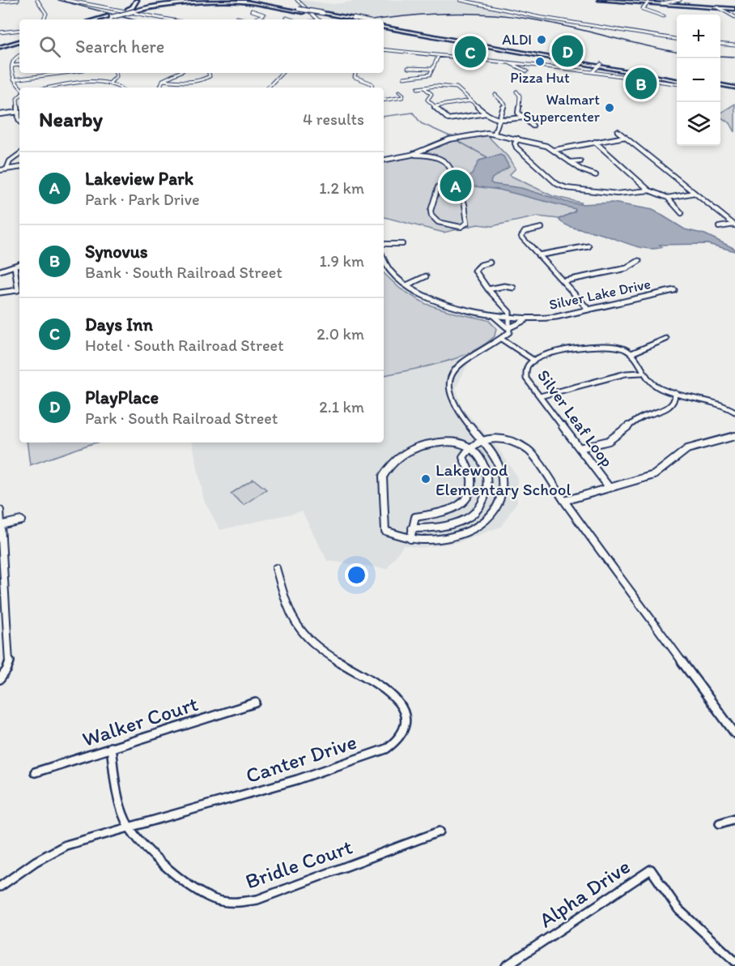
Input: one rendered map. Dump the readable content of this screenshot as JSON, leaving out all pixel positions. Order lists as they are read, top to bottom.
{
  "streets": {
    "street": [
      "Silver Lake Drive",
      "Silver Leaf Loop",
      "Walker Court",
      "Canter Drive",
      "Bridle Court",
      "Alpha Drive"
    ]
  },
  "crossings": [
    ["Walker Court", "Bridle Court"],
    ["Canter Drive", "Bridle Court"]
  ],
  "places": [
    "ALDI",
    "Pizza Hut",
    "Walmart Supercenter",
    "Lakewood Elementary School"
  ],
  "page": {
    "map_buttons": ["+", "−"],
    "search": "Search here",
    "pins": [
      "D",
      "C",
      "B",
      "A"
    ],
    "heading": ["Nearby", "4 results"],
    "list": [
      {
        "mark": "A",
        "name": "Lakeview Park",
        "note": "Park · Park Drive",
        "value": "1.2 km"
      },
      {
        "mark": "B",
        "name": "Synovus",
        "note": "Bank · South Railroad Street",
        "value": "1.9 km"
      },
      {
        "mark": "C",
        "name": "Days Inn",
        "note": "Hotel · South Railroad Street",
        "value": "2.0 km"
      },
      {
        "mark": "D",
        "name": "PlayPlace",
        "note": "Park · South Railroad Street",
        "value": "2.1 km"
      }
    ]
  }
}
